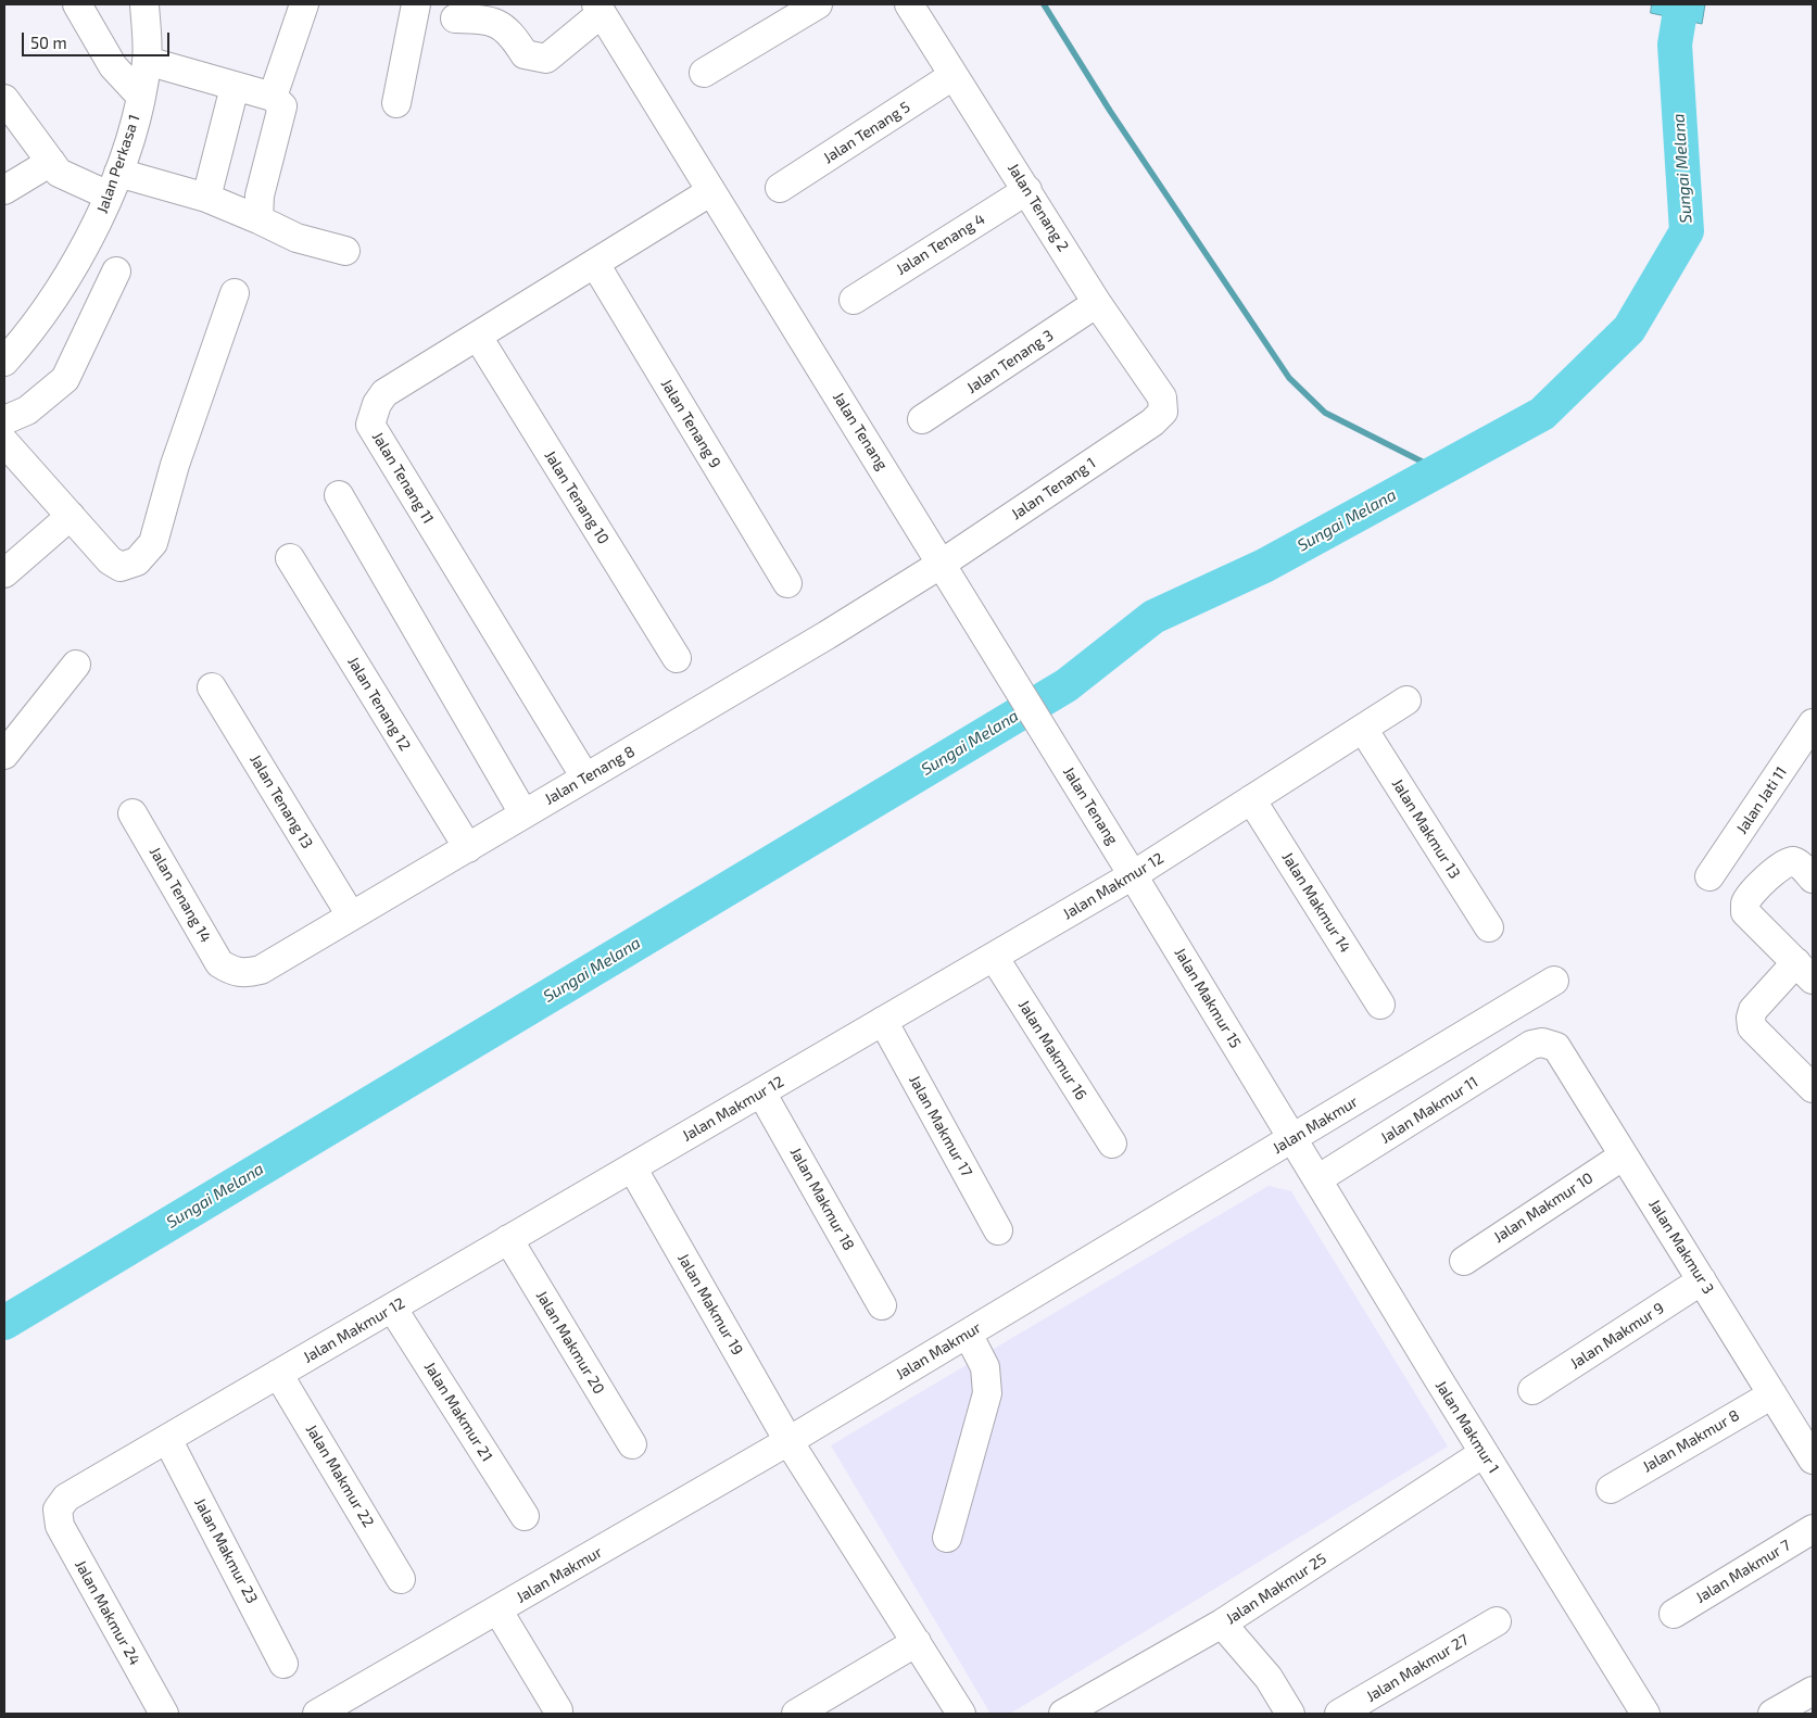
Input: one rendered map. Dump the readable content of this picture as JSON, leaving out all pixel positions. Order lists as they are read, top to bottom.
{
  "streets": {
    "street": [
      "Jalan Tenang 5",
      "Jalan Perkasa 1",
      "Jalan Tenang 2",
      "Jalan Tenang 4",
      "Jalan Tenang 3",
      "Jalan Tenang 9",
      "Jalan Tenang",
      "Jalan Tenang 11",
      "Jalan Tenang 1",
      "Jalan Tenang 10",
      "Jalan Tenang 12",
      "Jalan Tenang 8",
      "Jalan Jati 11",
      "Jalan Tenang 13",
      "Jalan Makmur 13",
      "Jalan Makmur 12",
      "Jalan Tenang 14",
      "Jalan Makmur 14",
      "Jalan Makmur 15",
      "Jalan Makmur 16",
      "Jalan Makmur 11",
      "Jalan Makmur",
      "Jalan Makmur 17",
      "Jalan Makmur 18",
      "Jalan Makmur 10",
      "Jalan Makmur 3",
      "Jalan Makmur 19",
      "Jalan Makmur 9",
      "Jalan Makmur 20",
      "Jalan Makmur 21",
      "Jalan Makmur 1",
      "Jalan Makmur 8",
      "Jalan Makmur 22",
      "Jalan Makmur 23",
      "Jalan Makmur 7",
      "Jalan Makmur 25",
      "Jalan Makmur 24",
      "Jalan Makmur 27"
    ]
  },
  "crossings": [
    ["Jalan Tenang 5", "Jalan Tenang 2"],
    ["Jalan Tenang 2", "Jalan Tenang 4"],
    ["Jalan Tenang 2", "Jalan Tenang 3"],
    ["Jalan Tenang 2", "Jalan Tenang 1"],
    ["Jalan Tenang 9", "Jalan Tenang 11"],
    ["Jalan Tenang", "Jalan Tenang 11"],
    ["Jalan Tenang", "Jalan Tenang 1"],
    ["Jalan Tenang", "Jalan Tenang 8"],
    ["Jalan Tenang", "Jalan Makmur 12"],
    ["Jalan Tenang", "Jalan Makmur 15"],
    ["Jalan Tenang 11", "Jalan Tenang 10"],
    ["Jalan Tenang 11", "Jalan Tenang 8"],
    ["Jalan Tenang 1", "Jalan Tenang 8"],
    ["Jalan Tenang 12", "Jalan Tenang 8"],
    ["Jalan Tenang 8", "Jalan Tenang 13"],
    ["Jalan Tenang 8", "Jalan Tenang 14"],
    ["Jalan Makmur 13", "Jalan Makmur 12"],
    ["Jalan Makmur 12", "Jalan Makmur 14"],
    ["Jalan Makmur 12", "Jalan Makmur 15"],
    ["Jalan Makmur 12", "Jalan Makmur 16"],
    ["Jalan Makmur 12", "Jalan Makmur 17"],
    ["Jalan Makmur 12", "Jalan Makmur 18"],
    ["Jalan Makmur 12", "Jalan Makmur 19"],
    ["Jalan Makmur 12", "Jalan Makmur 20"],
    ["Jalan Makmur 12", "Jalan Makmur 21"],
    ["Jalan Makmur 12", "Jalan Makmur 22"],
    ["Jalan Makmur 12", "Jalan Makmur 23"],
    ["Jalan Makmur 12", "Jalan Makmur 24"],
    ["Jalan Makmur 15", "Jalan Makmur"],
    ["Jalan Makmur 15", "Jalan Makmur 1"],
    ["Jalan Makmur 11", "Jalan Makmur 3"],
    ["Jalan Makmur 11", "Jalan Makmur 1"],
    ["Jalan Makmur", "Jalan Makmur 19"],
    ["Jalan Makmur", "Jalan Makmur 1"],
    ["Jalan Makmur 10", "Jalan Makmur 3"],
    ["Jalan Makmur 3", "Jalan Makmur 9"],
    ["Jalan Makmur 3", "Jalan Makmur 8"],
    ["Jalan Makmur 1", "Jalan Makmur 25"]
  ],
  "water": ["Sungai Melana"],
  "scale_bar": "50 m"
}
